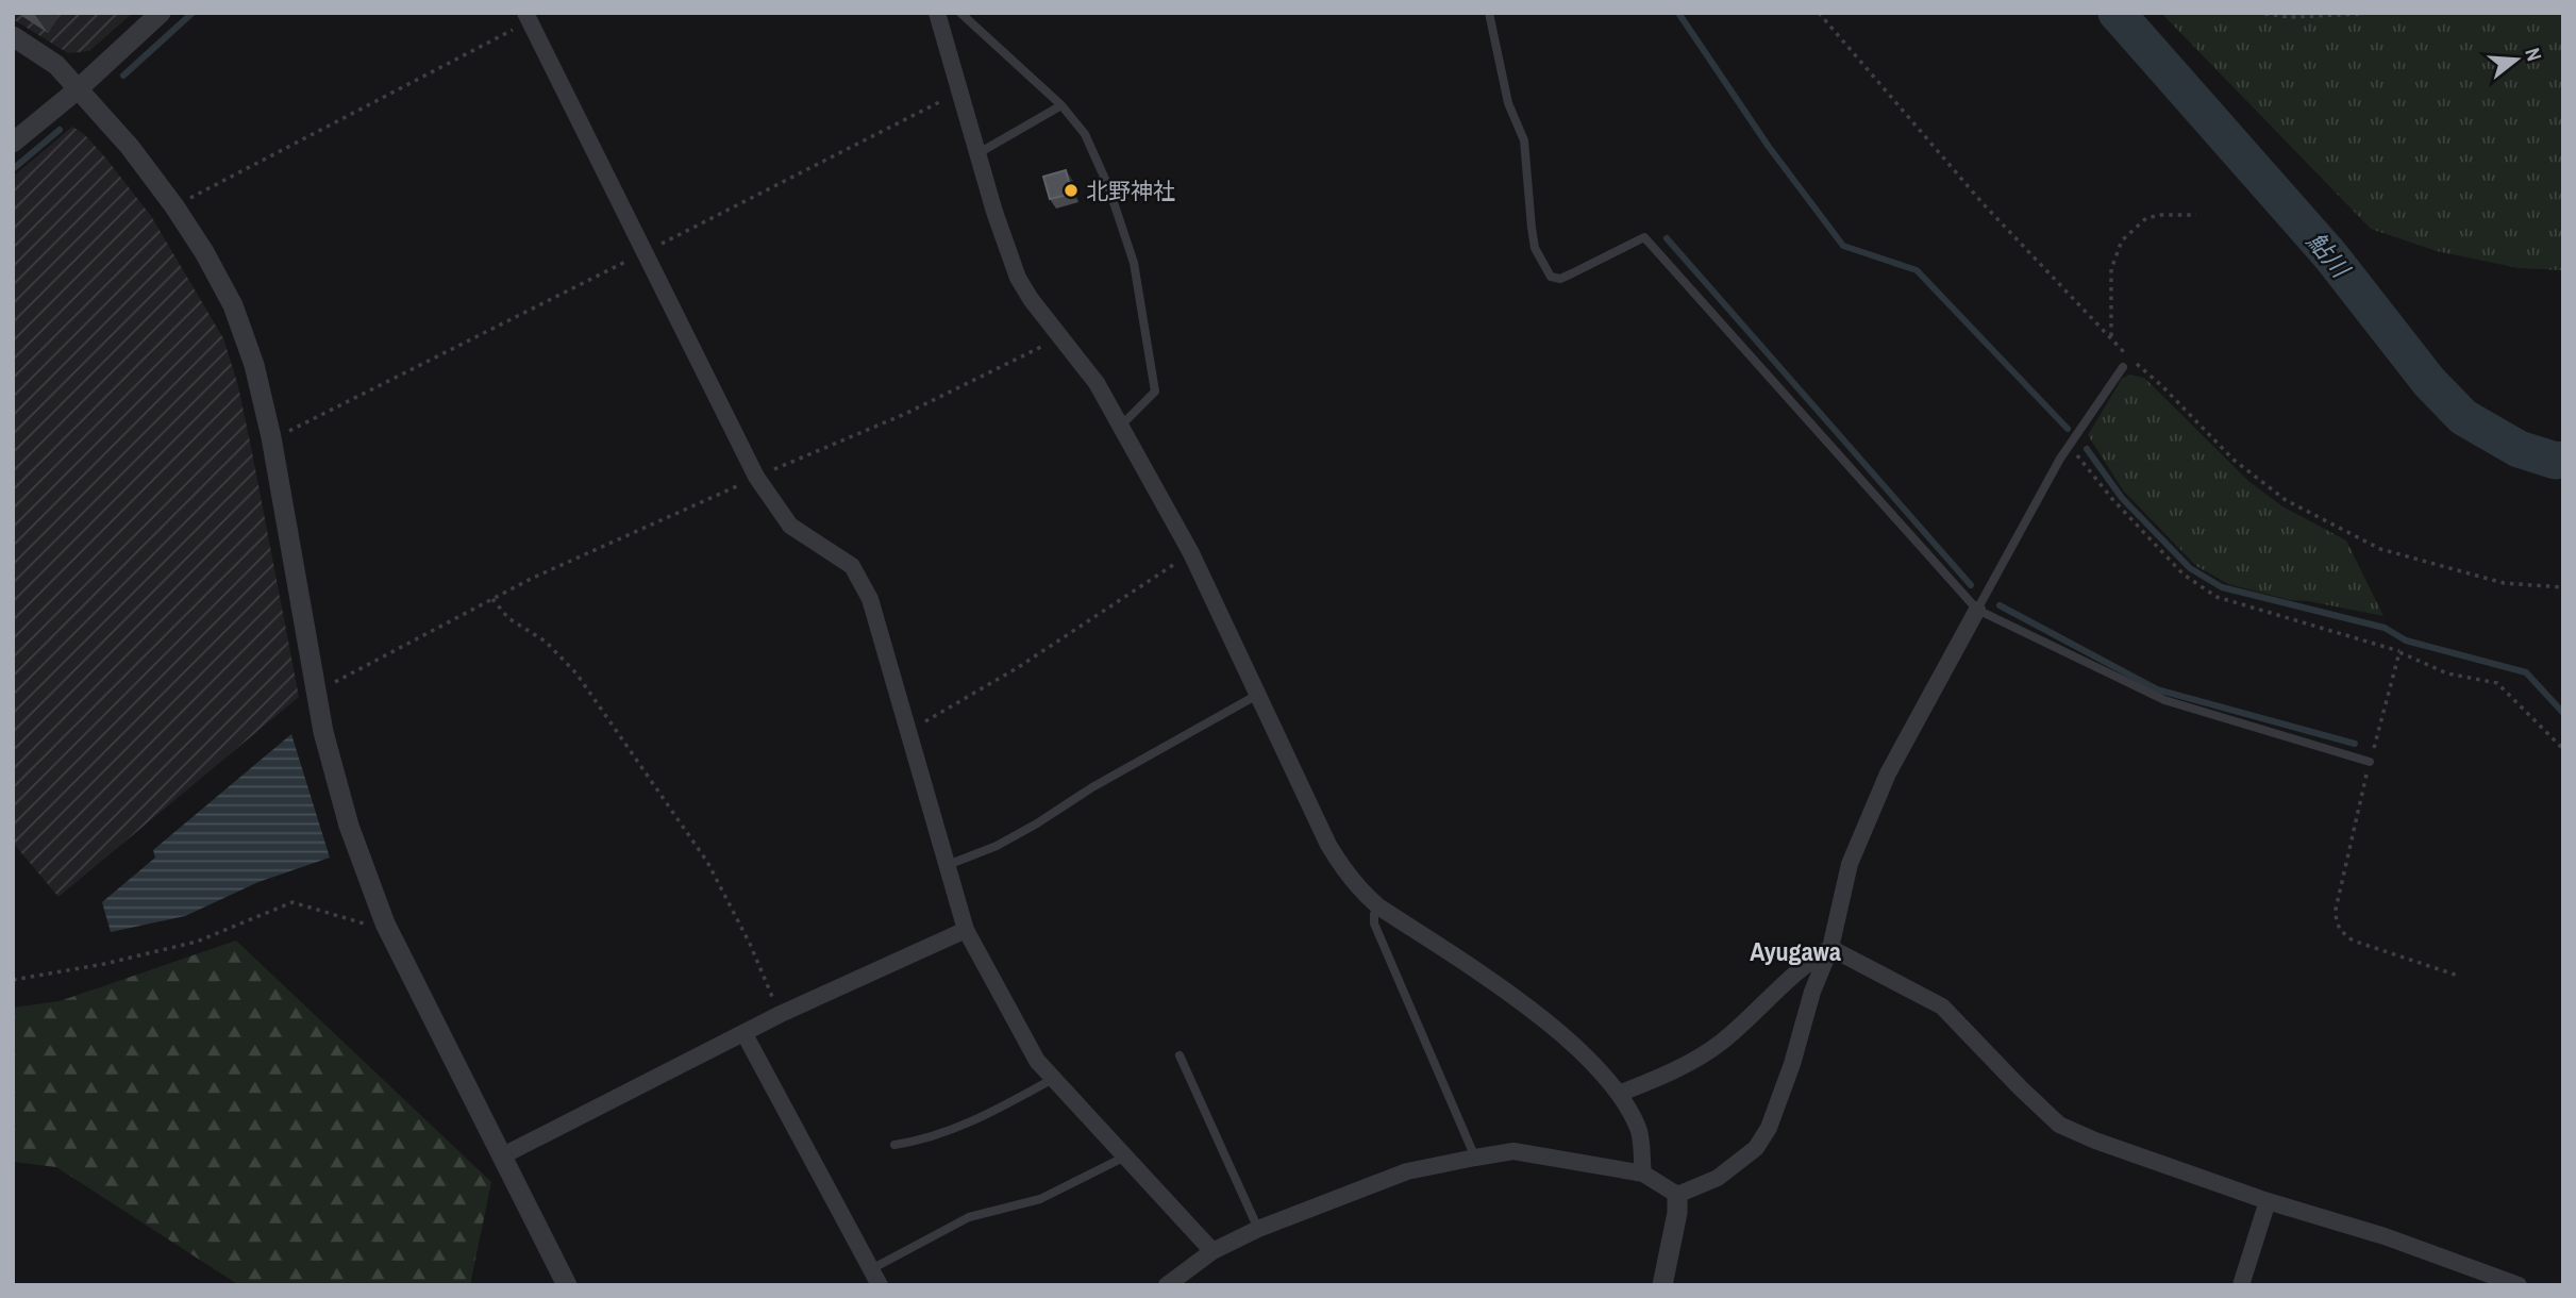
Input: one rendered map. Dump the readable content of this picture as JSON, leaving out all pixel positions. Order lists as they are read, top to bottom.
{
  "districts": ["Ayugawa"],
  "water": ["鮎川"],
  "places": ["北野神社"],
  "north": "right"
}
